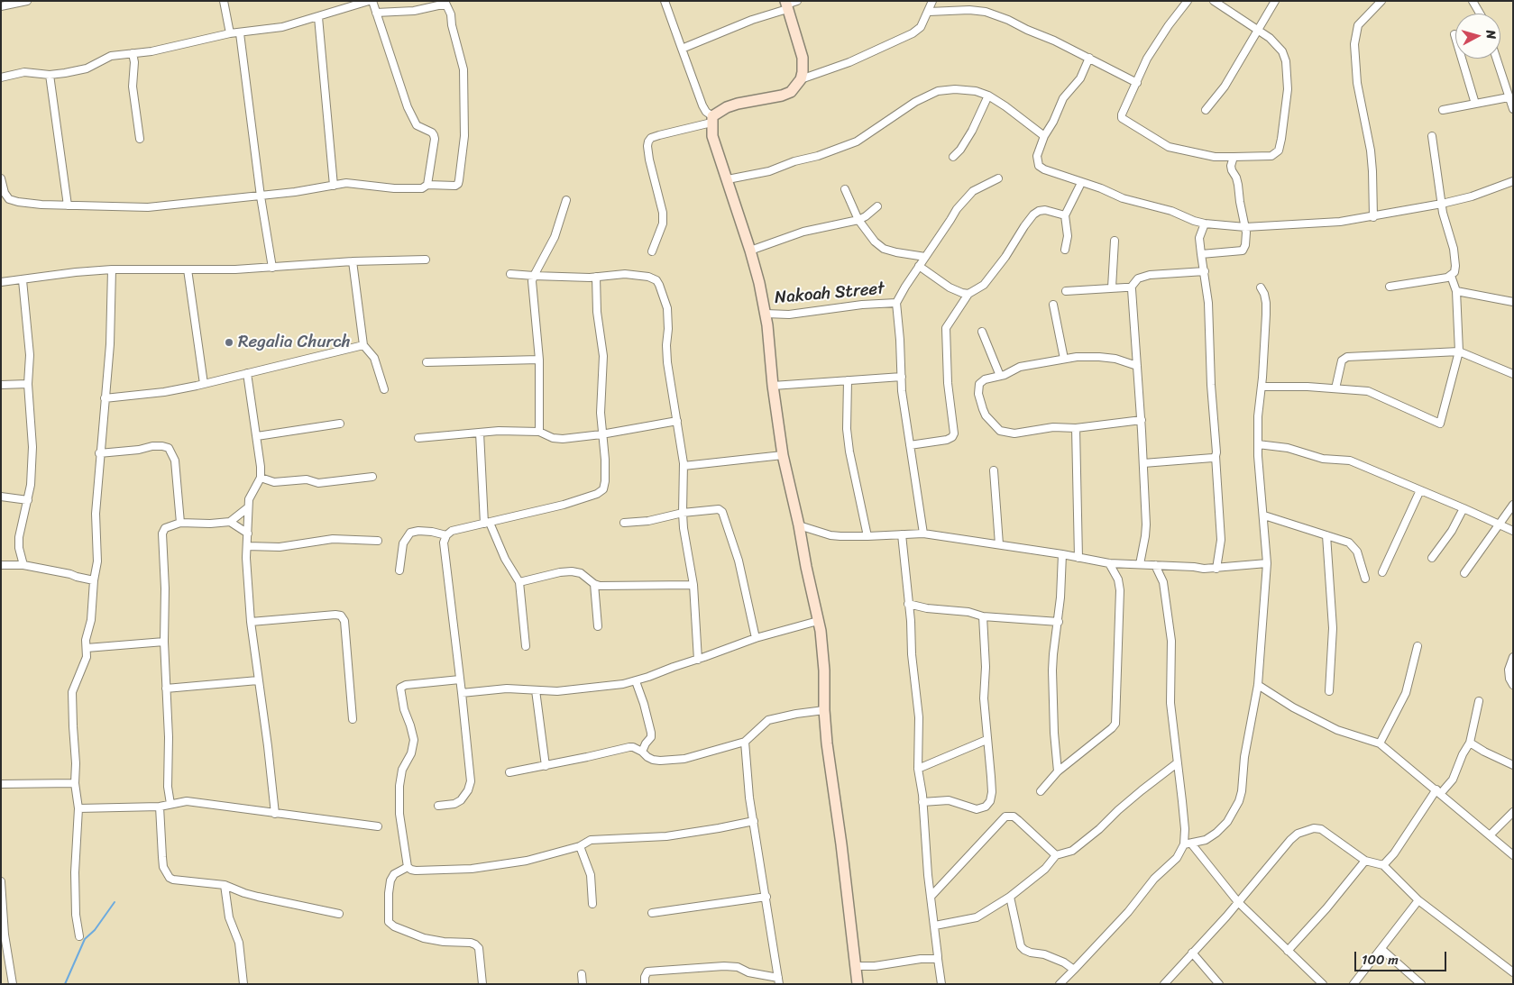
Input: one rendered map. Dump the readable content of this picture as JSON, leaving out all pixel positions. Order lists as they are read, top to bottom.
{
  "streets": {
    "street": ["Nakoah Street"]
  },
  "places": ["Regalia Church"],
  "scale_bar": "100 m",
  "north": "right"
}
